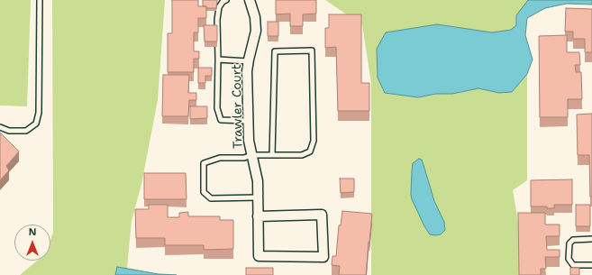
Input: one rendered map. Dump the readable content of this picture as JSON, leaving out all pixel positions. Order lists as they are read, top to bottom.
{
  "streets": {
    "street": ["Trawler Court"]
  },
  "north": "top"
}
